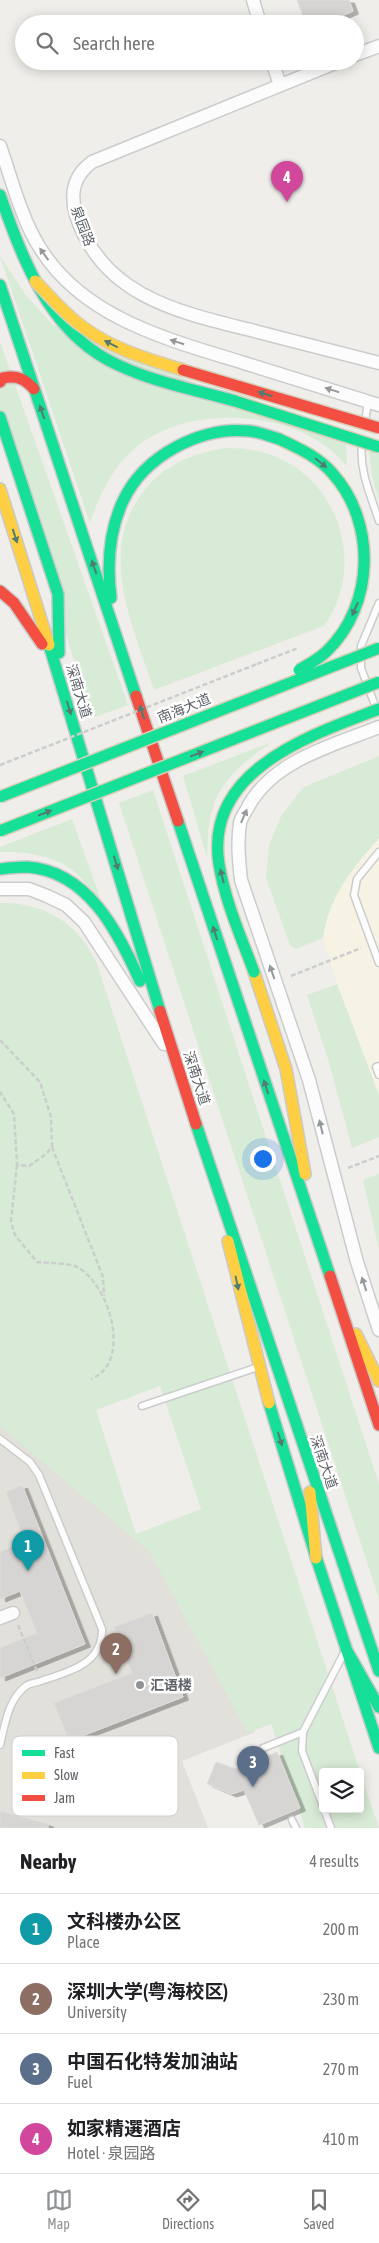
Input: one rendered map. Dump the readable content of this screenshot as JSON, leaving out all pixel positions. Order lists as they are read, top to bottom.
{
  "streets": {
    "main road": ["深南大道", "南海大道"],
    "street": ["泉园路"]
  },
  "places": ["汇语楼"],
  "legend": ["Fast", "Slow", "Jam"],
  "page": {
    "search": "Search here",
    "pins": [
      "4",
      "1",
      "2",
      "3"
    ],
    "heading": ["Nearby", "4 results"],
    "list": [
      {
        "mark": "1",
        "name": "文科楼办公区",
        "note": "Place",
        "value": "200 m"
      },
      {
        "mark": "2",
        "name": "深圳大学(粤海校区)",
        "note": "University",
        "value": "230 m"
      },
      {
        "mark": "3",
        "name": "中国石化特发加油站",
        "note": "Fuel",
        "value": "270 m"
      },
      {
        "mark": "4",
        "name": "如家精選酒店",
        "note": "Hotel · 泉园路",
        "value": "410 m"
      }
    ],
    "nav": ["Map", "Directions", "Saved"]
  }
}
